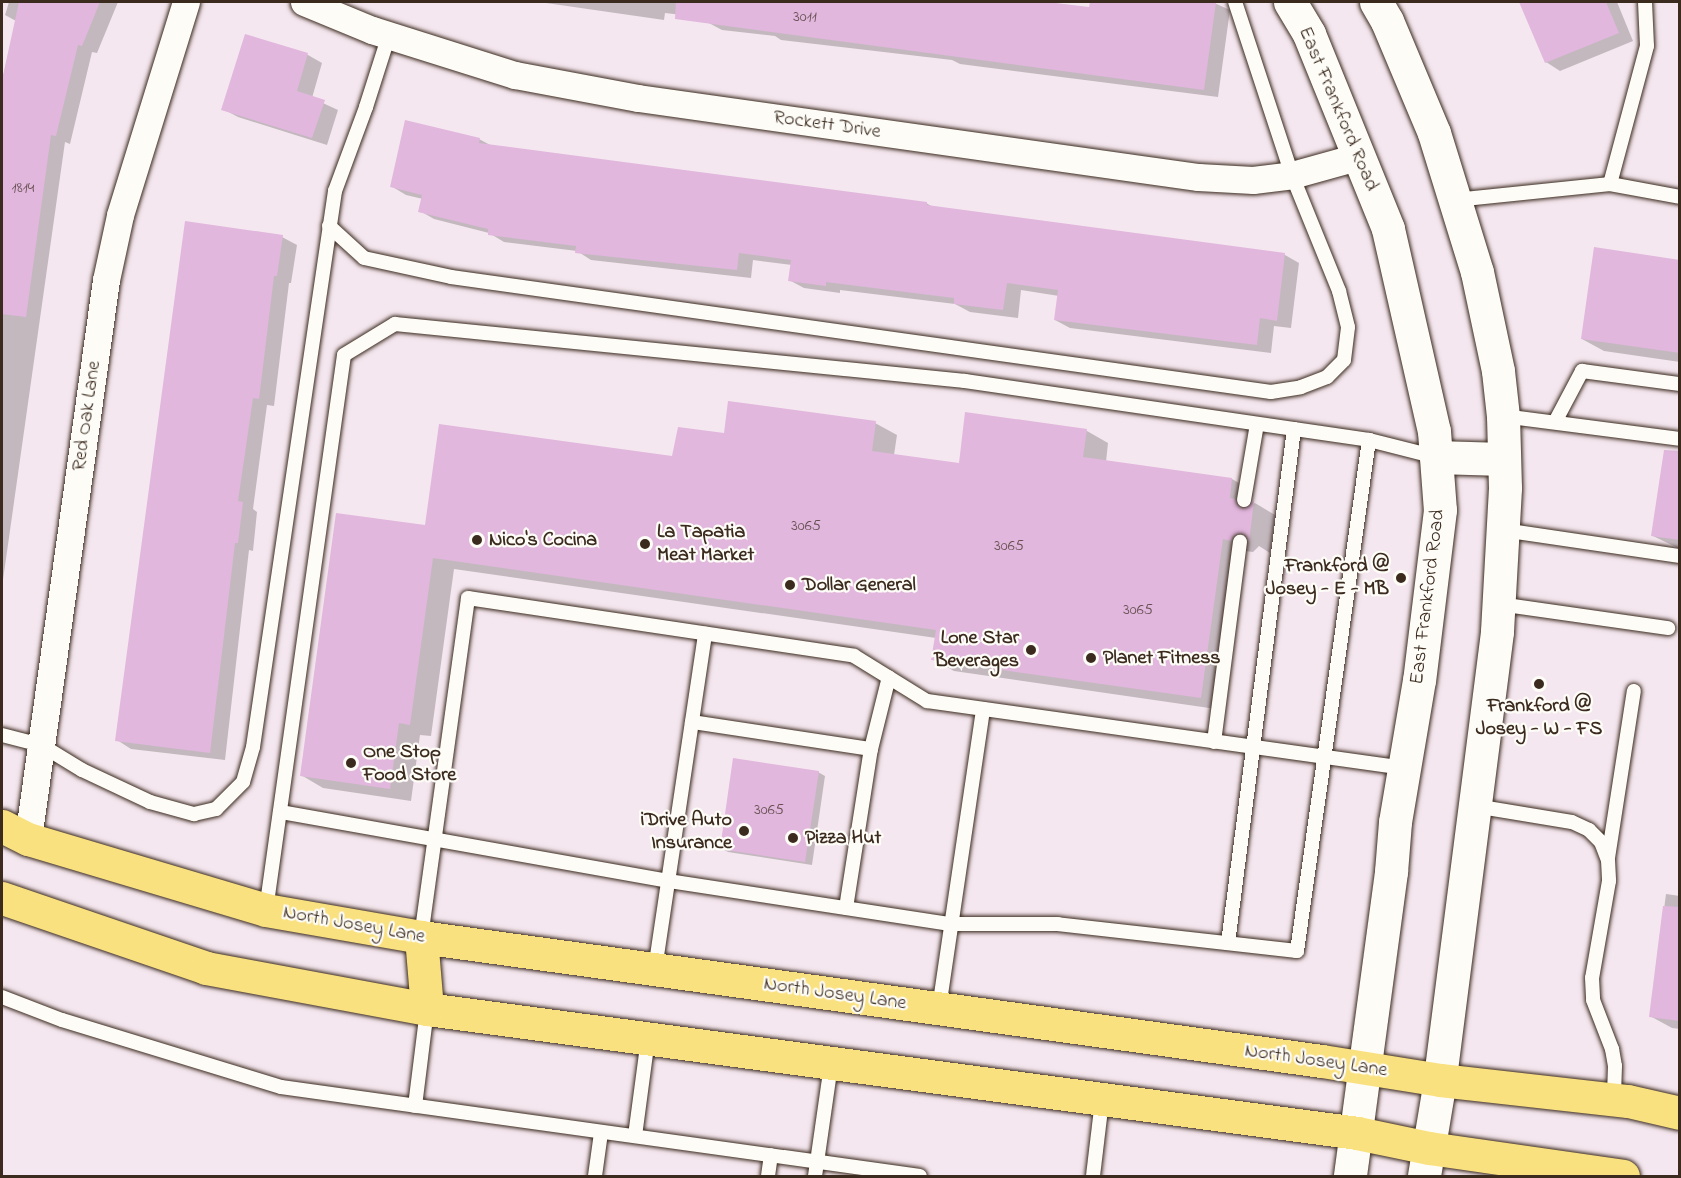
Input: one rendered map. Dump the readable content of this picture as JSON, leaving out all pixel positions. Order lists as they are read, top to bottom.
{
  "streets": {
    "main road": ["East Frankford Road", "North Josey Lane"],
    "street": ["Rockett Drive", "Red Oak Lane"]
  },
  "crossings": [
    ["East Frankford Road", "Rockett Drive"],
    ["East Frankford Road", "North Josey Lane"],
    ["Red Oak Lane", "North Josey Lane"]
  ],
  "places": [
    "Nico's Cocina",
    "La Tapatia Meat Market",
    "Frankford @ Josey - E - MB",
    "Dollar General",
    "Lone Star Beverages",
    "Planet Fitness",
    "Frankford @ Josey - W - FS",
    "One Stop Food Store",
    "iDrive Auto Insurance",
    "Pizza Hut"
  ],
  "house_numbers": [
    "3011",
    "1814",
    "3065",
    "3065",
    "3065",
    "3065"
  ]
}
